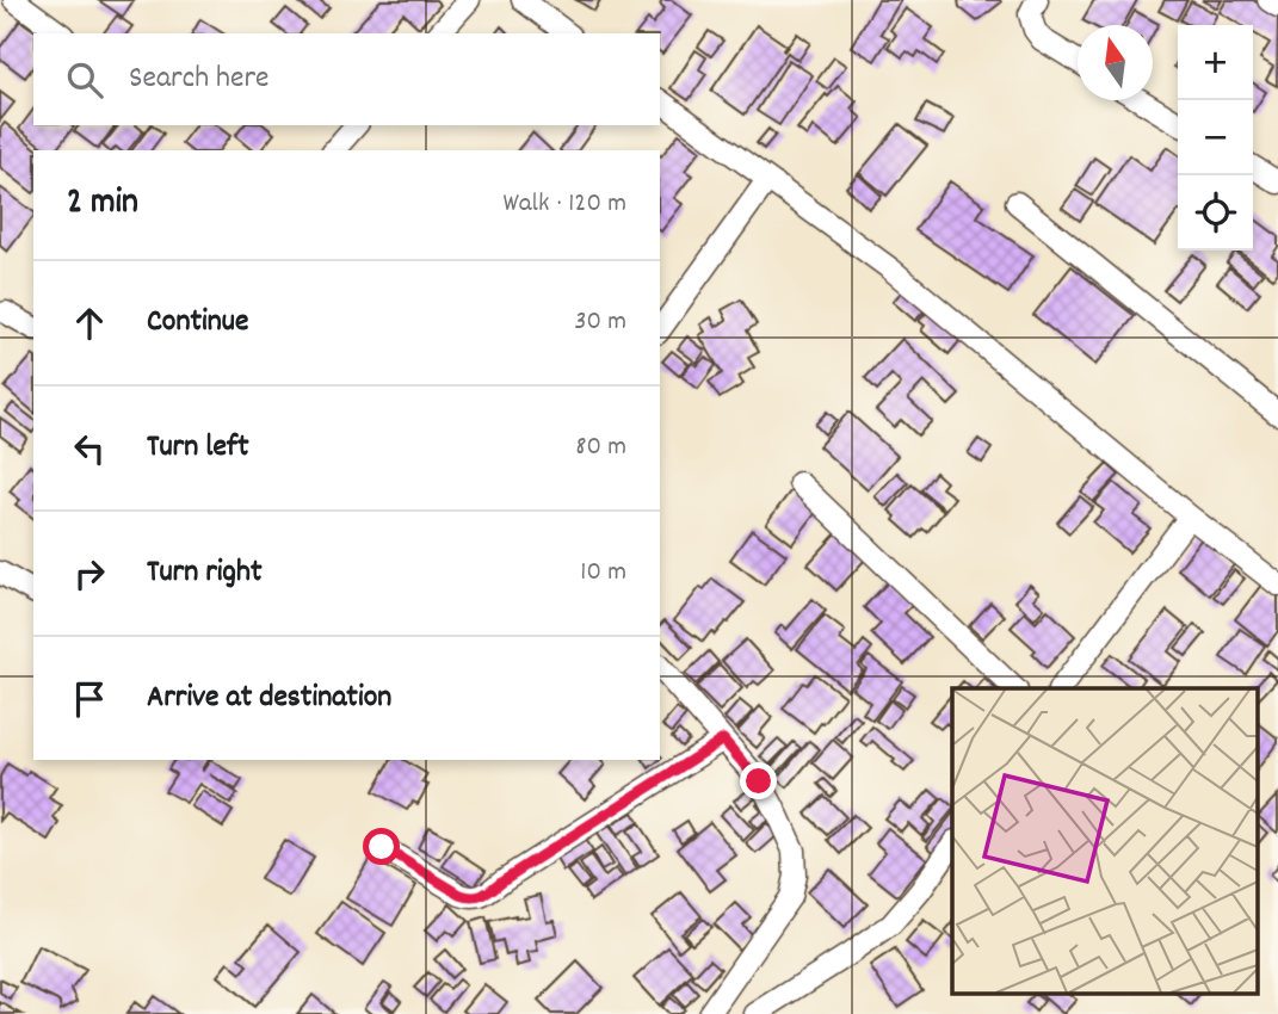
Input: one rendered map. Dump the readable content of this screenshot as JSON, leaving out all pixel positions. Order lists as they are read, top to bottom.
{
  "north": "top",
  "page": {
    "map_buttons": ["+", "−"],
    "search": "Search here",
    "heading": ["2 min", "Walk · 120 m"],
    "list": [
      ["Continue", "30 m"],
      ["Turn left", "80 m"],
      ["Turn right", "10 m"],
      "Arrive at destination"
    ]
  }
}
